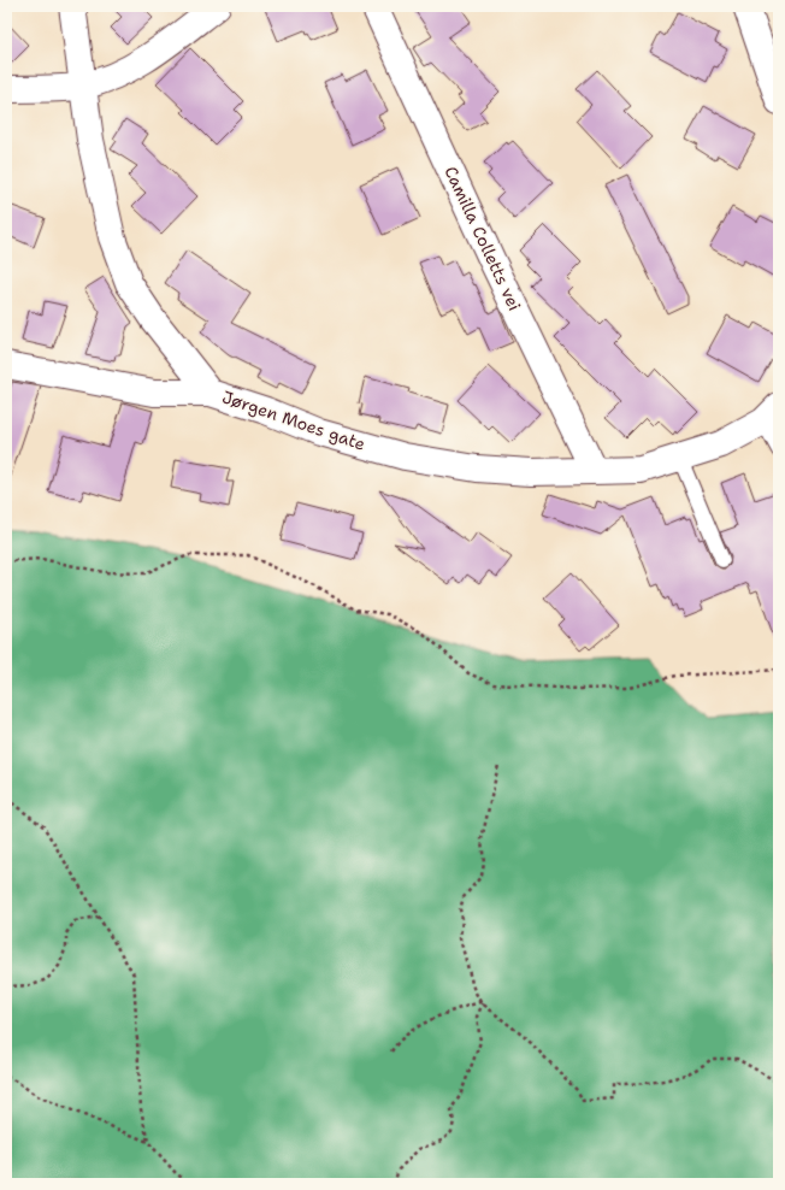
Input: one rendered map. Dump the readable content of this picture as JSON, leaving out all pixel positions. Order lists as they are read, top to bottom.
{
  "streets": {
    "street": ["Camilla Colletts vei", "Jørgen Moes gate"]
  },
  "crossings": [
    ["Camilla Colletts vei", "Jørgen Moes gate"]
  ]
}
